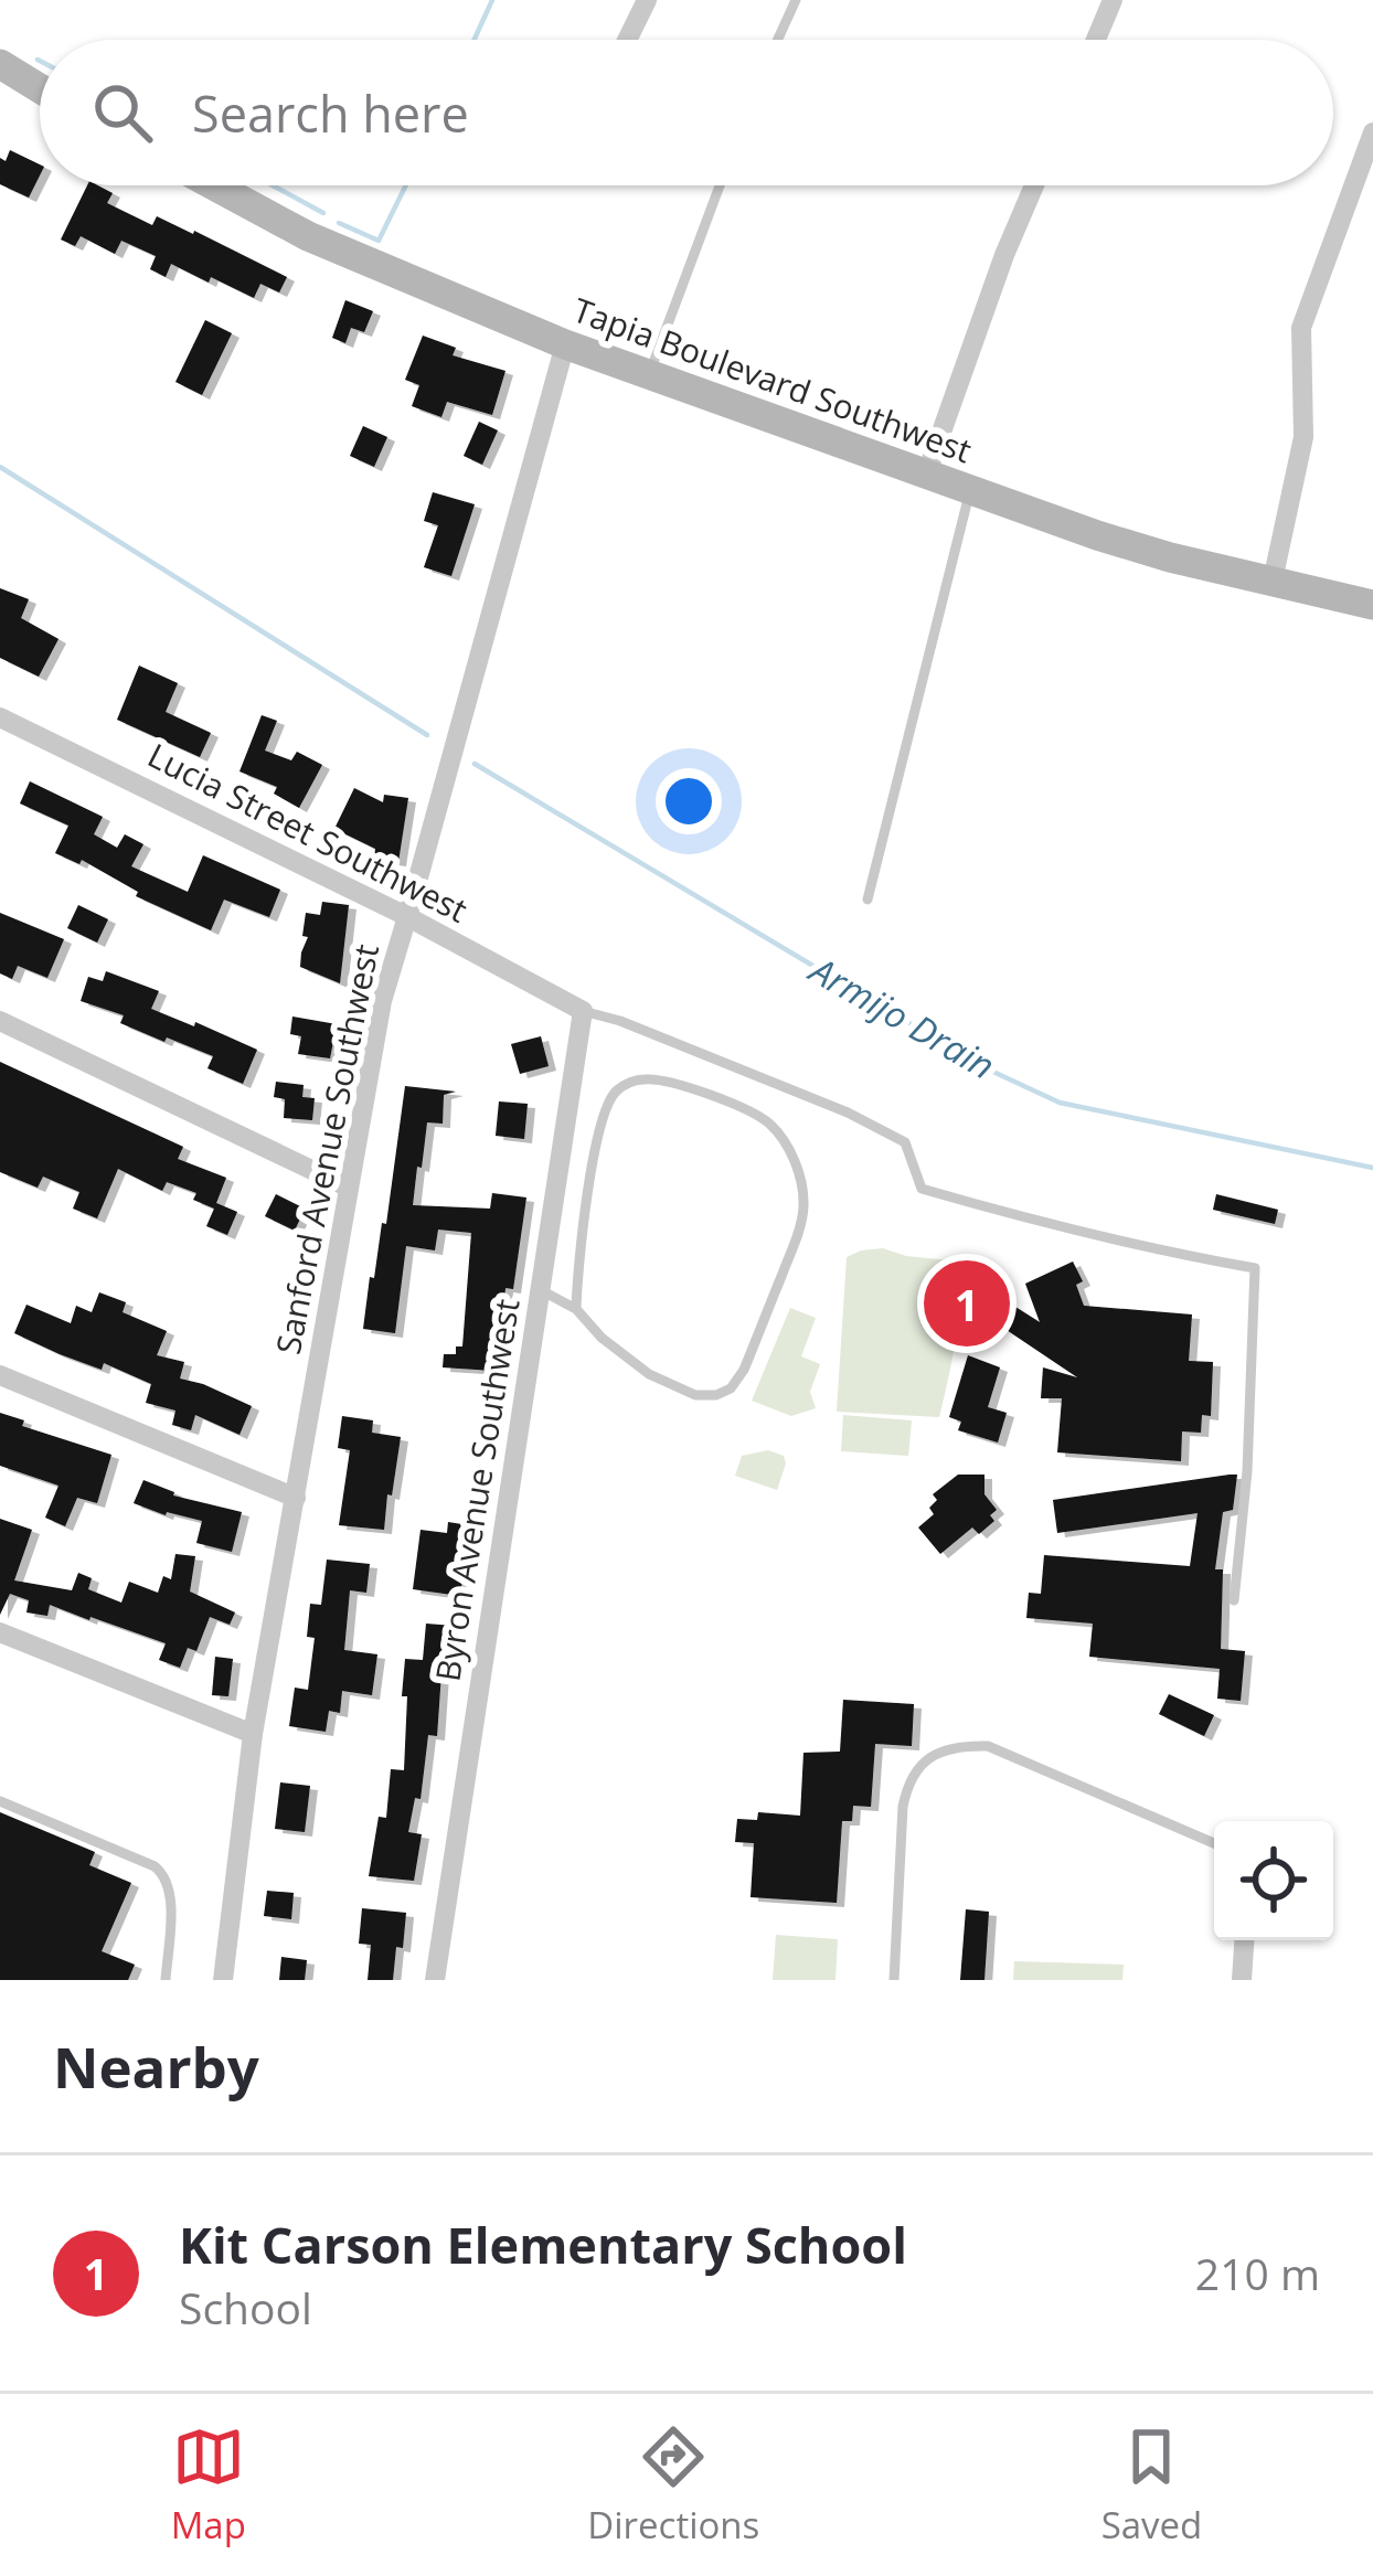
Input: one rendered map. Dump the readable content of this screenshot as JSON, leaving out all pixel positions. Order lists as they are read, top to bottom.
{
  "streets": {
    "street": [
      "Tapia Boulevard Southwest",
      "Lucia Street Southwest",
      "Sanford Avenue Southwest",
      "Byron Avenue Southwest"
    ]
  },
  "crossings": [
    ["Tapia Boulevard Southwest", "Sanford Avenue Southwest"],
    ["Lucia Street Southwest", "Sanford Avenue Southwest"],
    ["Lucia Street Southwest", "Byron Avenue Southwest"]
  ],
  "water": ["Armijo Drain"],
  "page": {
    "search": "Search here",
    "pins": "1",
    "heading": "Nearby",
    "list": [
      {
        "mark": "1",
        "name": "Kit Carson Elementary School",
        "note": "School",
        "value": "210 m"
      }
    ],
    "nav": ["Map", "Directions", "Saved"]
  }
}
